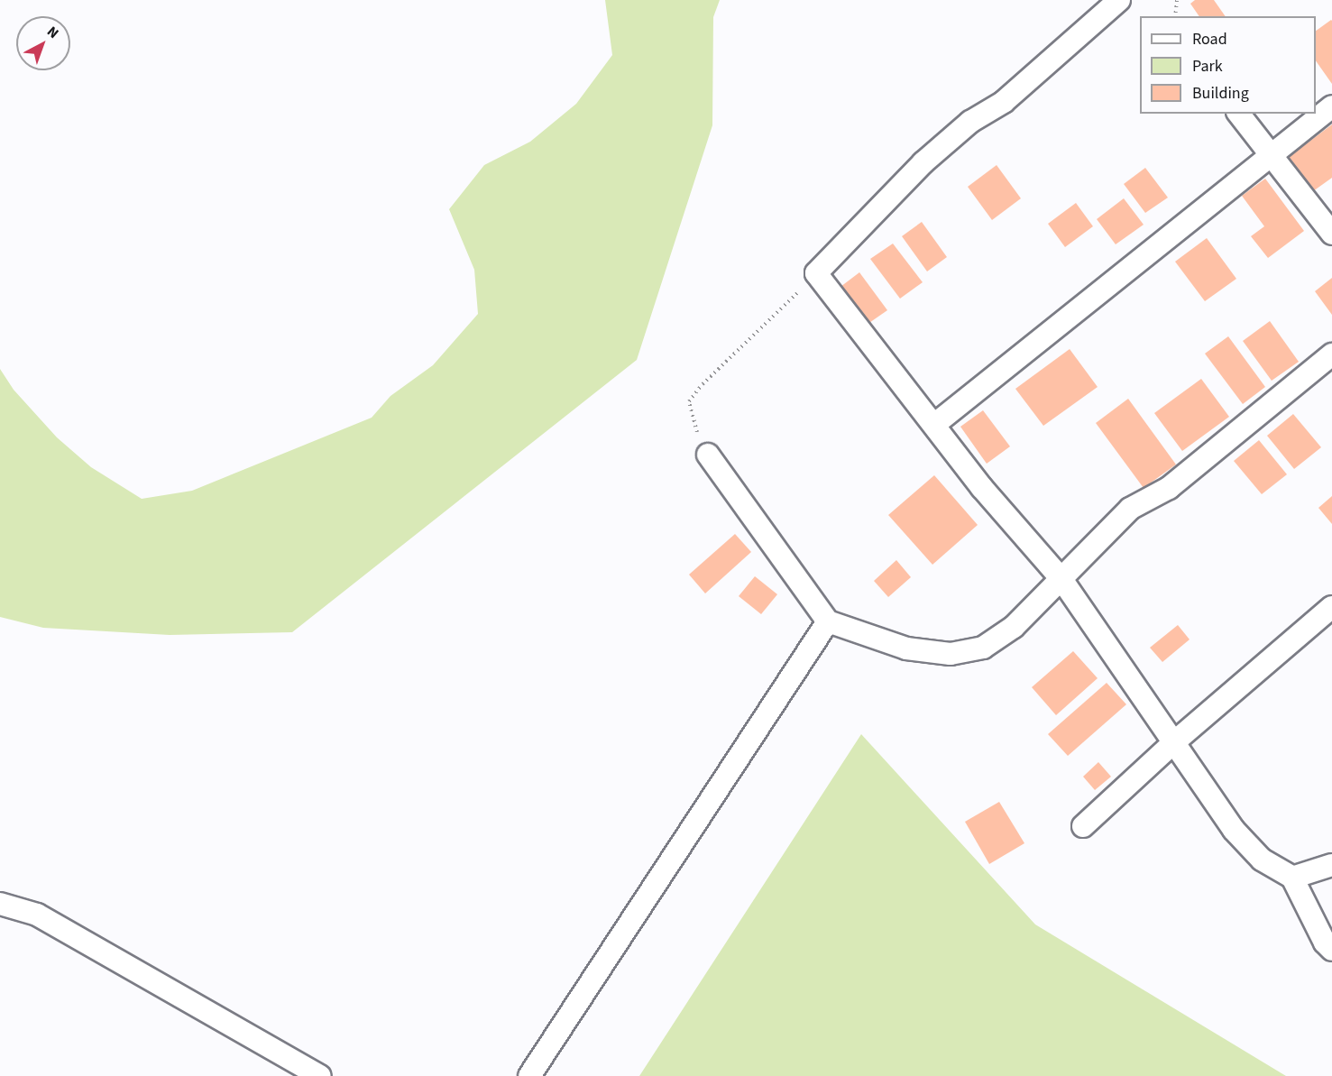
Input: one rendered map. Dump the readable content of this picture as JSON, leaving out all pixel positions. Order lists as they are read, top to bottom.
{
  "legend": ["Road", "Park", "Building"],
  "north": "top right"
}
